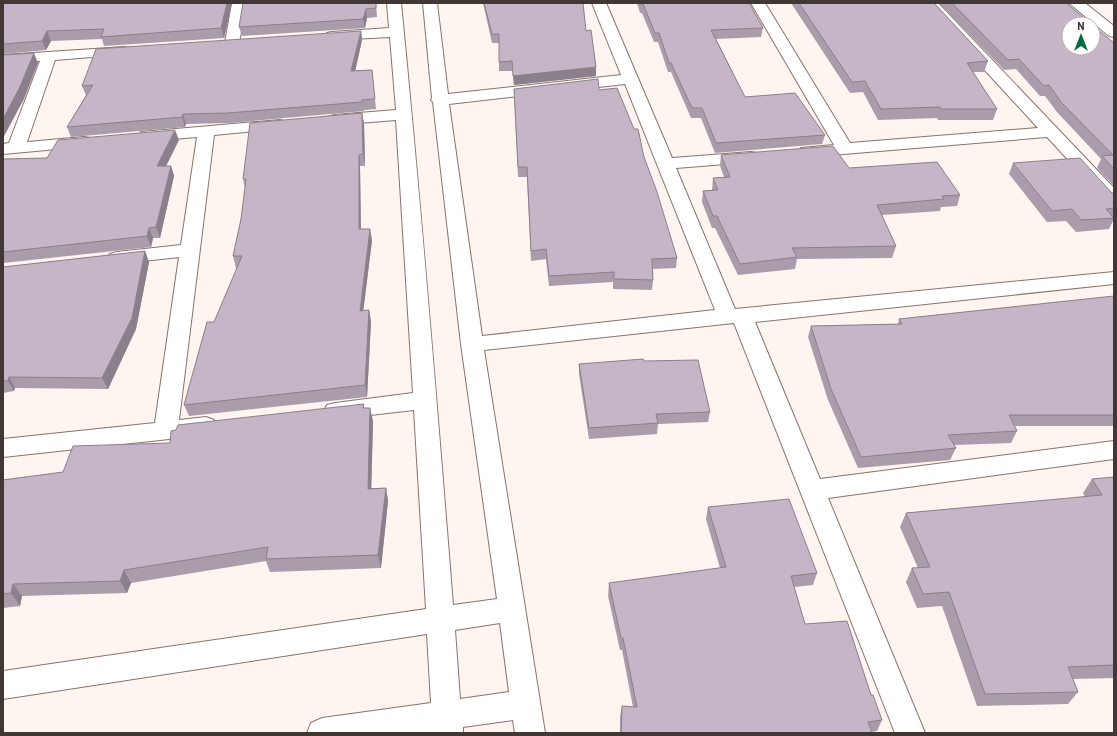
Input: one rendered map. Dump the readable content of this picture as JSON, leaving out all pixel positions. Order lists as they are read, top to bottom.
{
  "north": "top"
}
